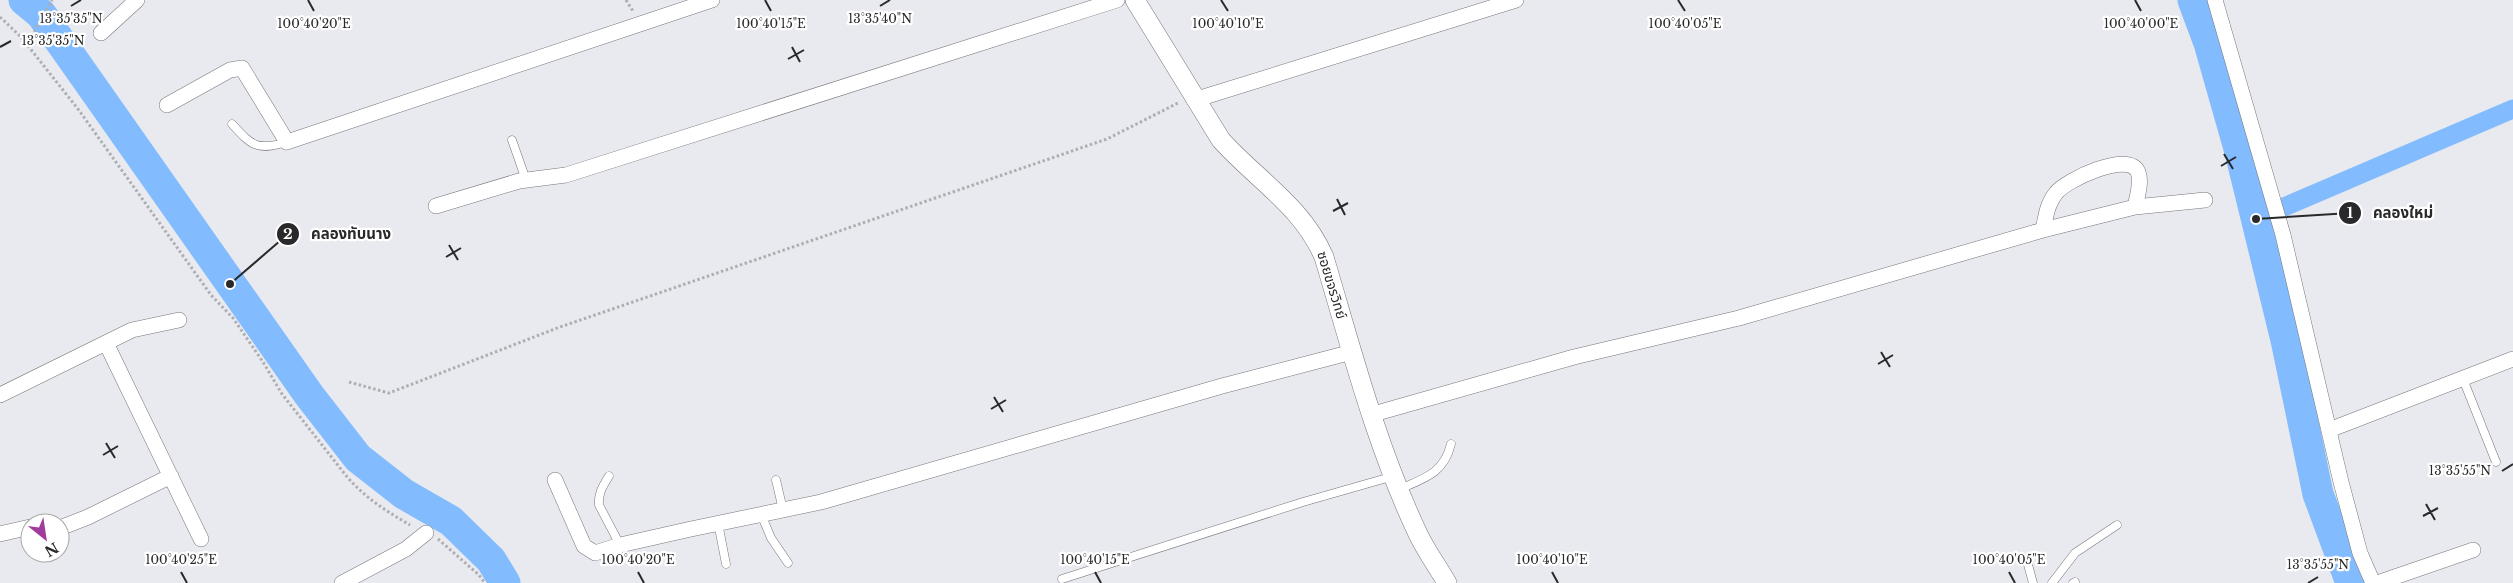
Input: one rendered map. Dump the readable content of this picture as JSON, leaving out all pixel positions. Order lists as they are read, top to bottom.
{
  "streets": {
    "street": ["ซอยขจรวิทย์"]
  },
  "places": ["คลองใหม่", "คลองทับนาง"],
  "north": "bottom right",
  "coordinates": [
    "13°35'35\"N",
    "13°35'40\"N",
    "100°40'05\"E",
    "100°40'00\"E",
    "100°40'20\"E",
    "100°40'15\"E",
    "100°40'10\"E",
    "13°35'55\"N",
    "100°40'25\"E"
  ]
}
